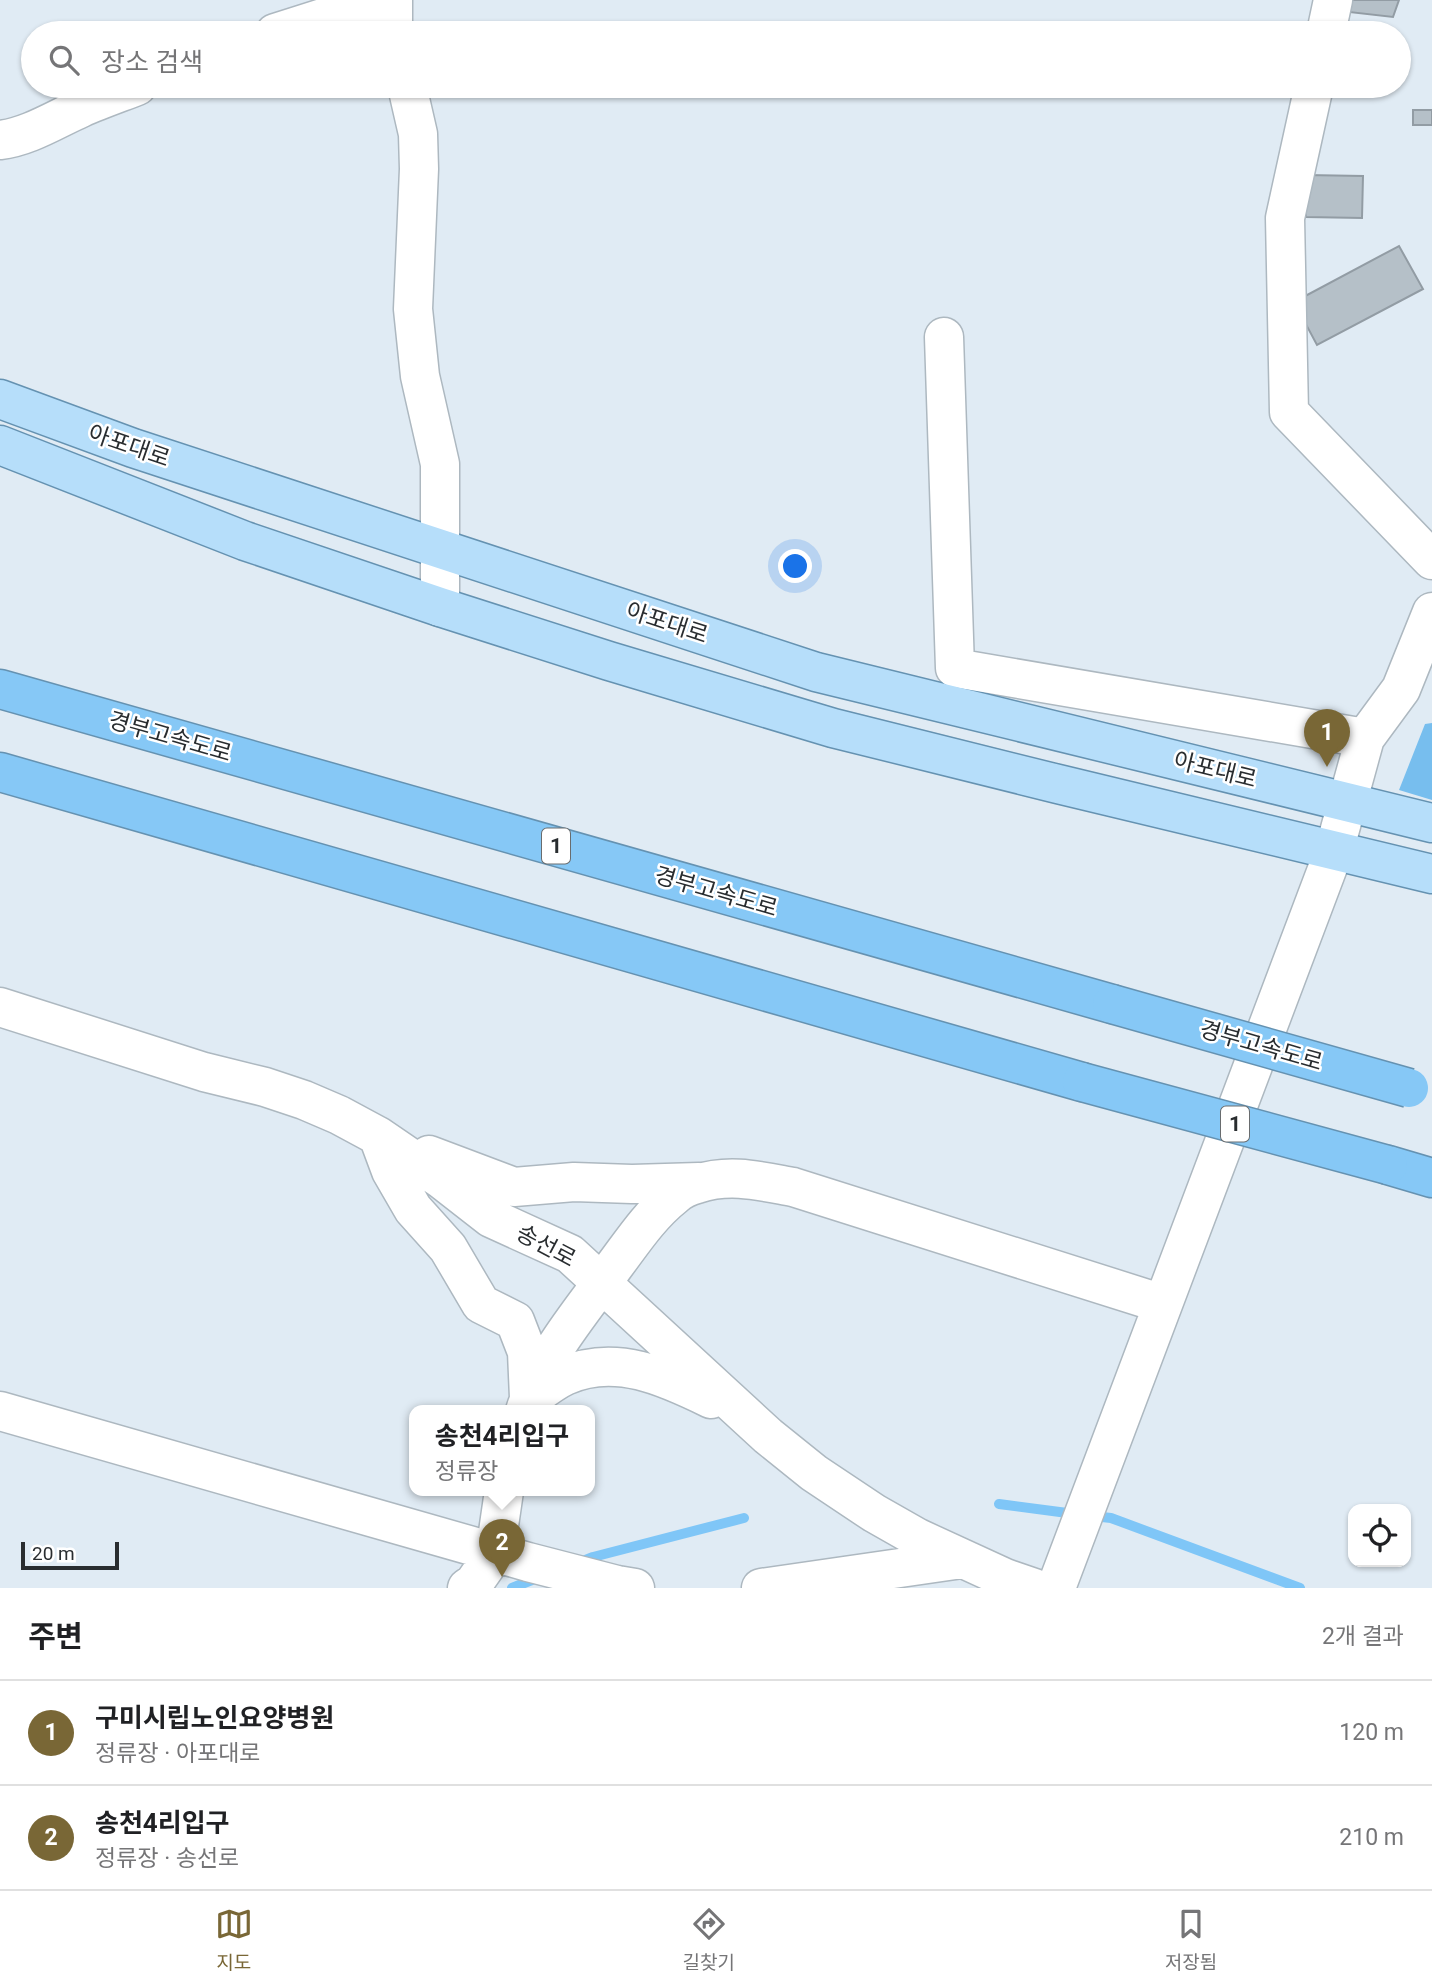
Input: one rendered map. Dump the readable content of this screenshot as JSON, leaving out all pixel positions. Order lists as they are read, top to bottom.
{
  "streets": {
    "highway": ["경부고속도로", "1"],
    "main road": ["아포대로"],
    "street": ["송선로"]
  },
  "scale_bar": "20 m",
  "page": {
    "search": "장소 검색",
    "pins": ["1", "2"],
    "popup": ["송천4리입구", "정류장"],
    "scale": "20 m",
    "heading": ["주변", "2개 결과"],
    "list": [
      {
        "mark": "1",
        "name": "구미시립노인요양병원",
        "note": "정류장 · 아포대로",
        "value": "120 m"
      },
      {
        "mark": "2",
        "name": "송천4리입구",
        "note": "정류장 · 송선로",
        "value": "210 m"
      }
    ],
    "nav": ["지도", "길찾기", "저장됨"]
  }
}
